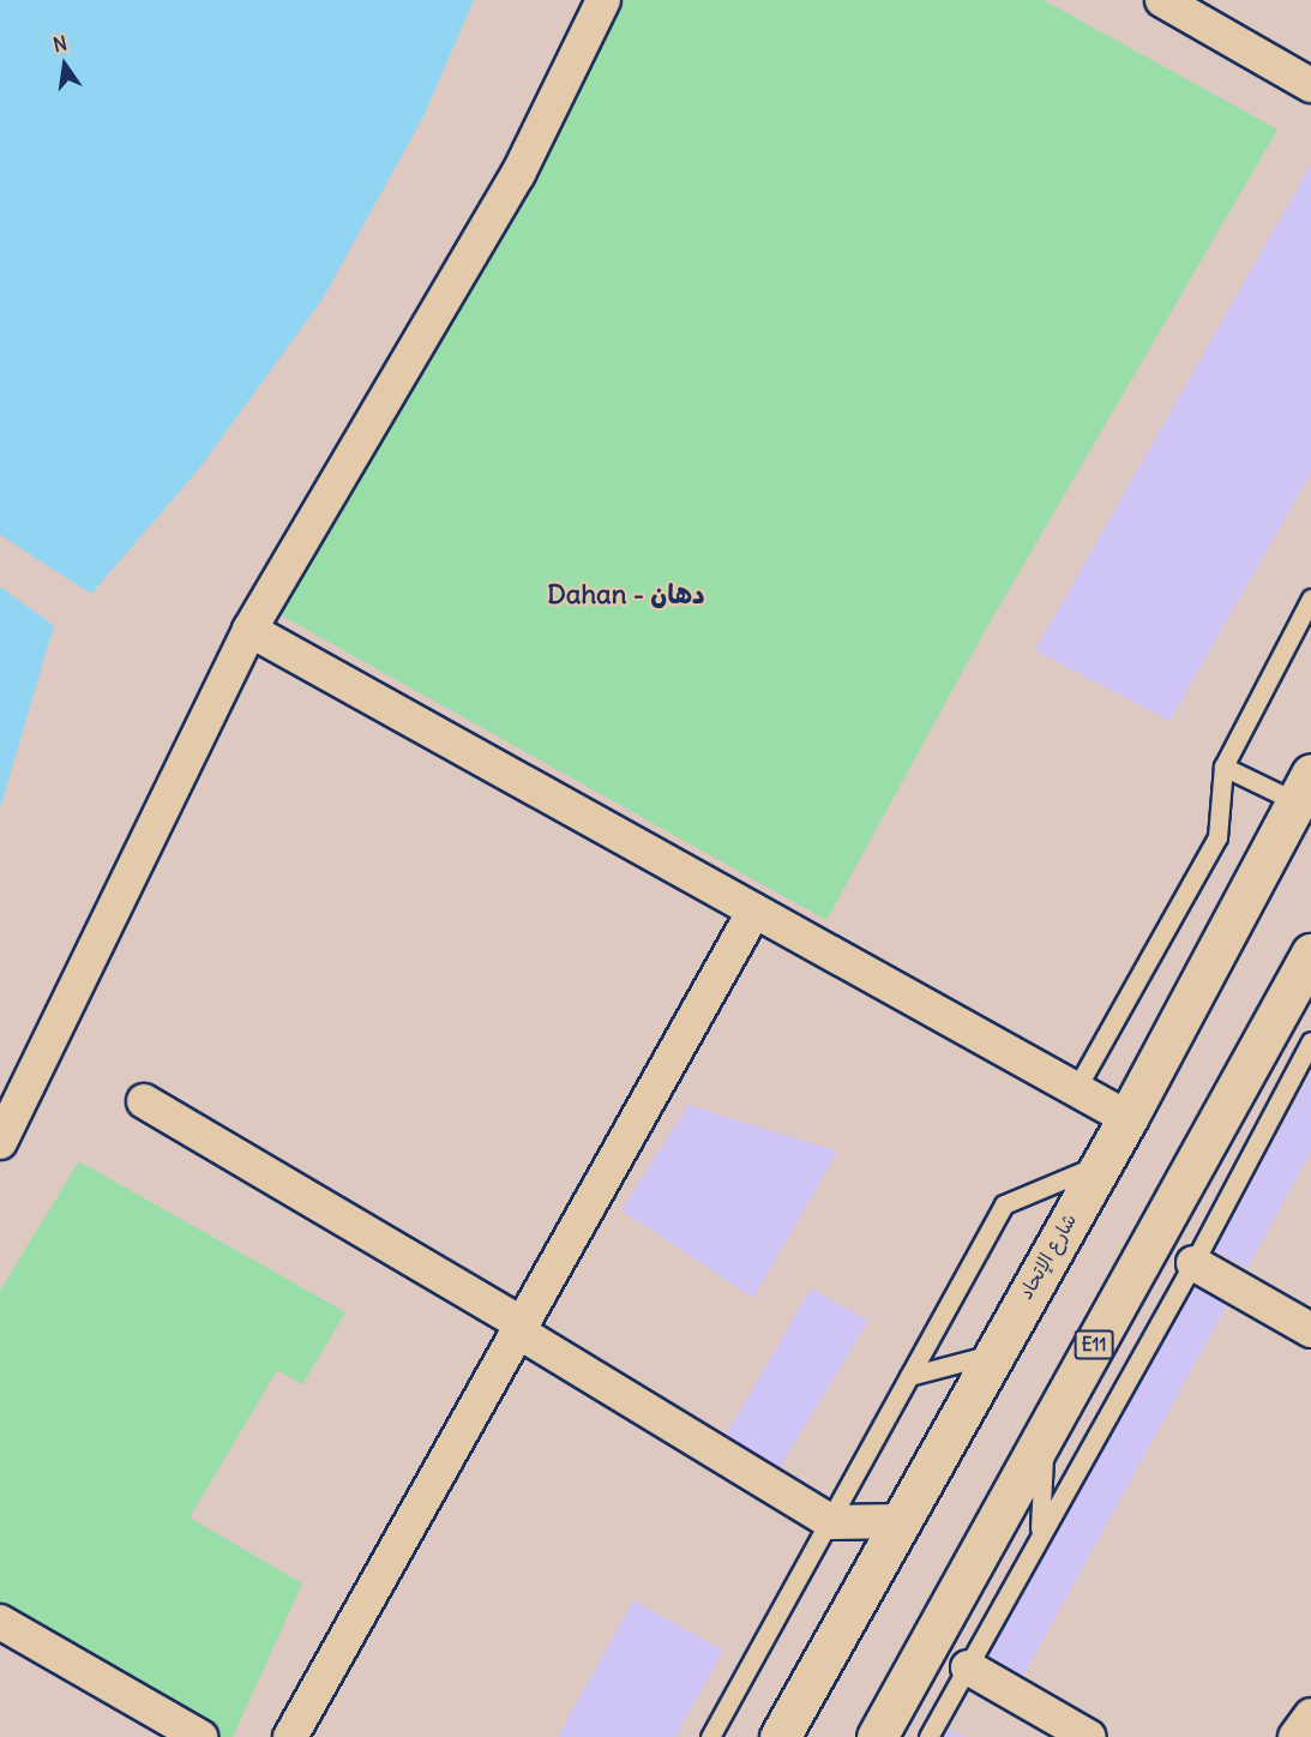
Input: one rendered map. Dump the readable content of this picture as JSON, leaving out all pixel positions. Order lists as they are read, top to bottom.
{
  "streets": {
    "main road": ["شارع الإتحاد", "E11"]
  },
  "districts": ["Dahan - دهان"],
  "north": "top"
}
